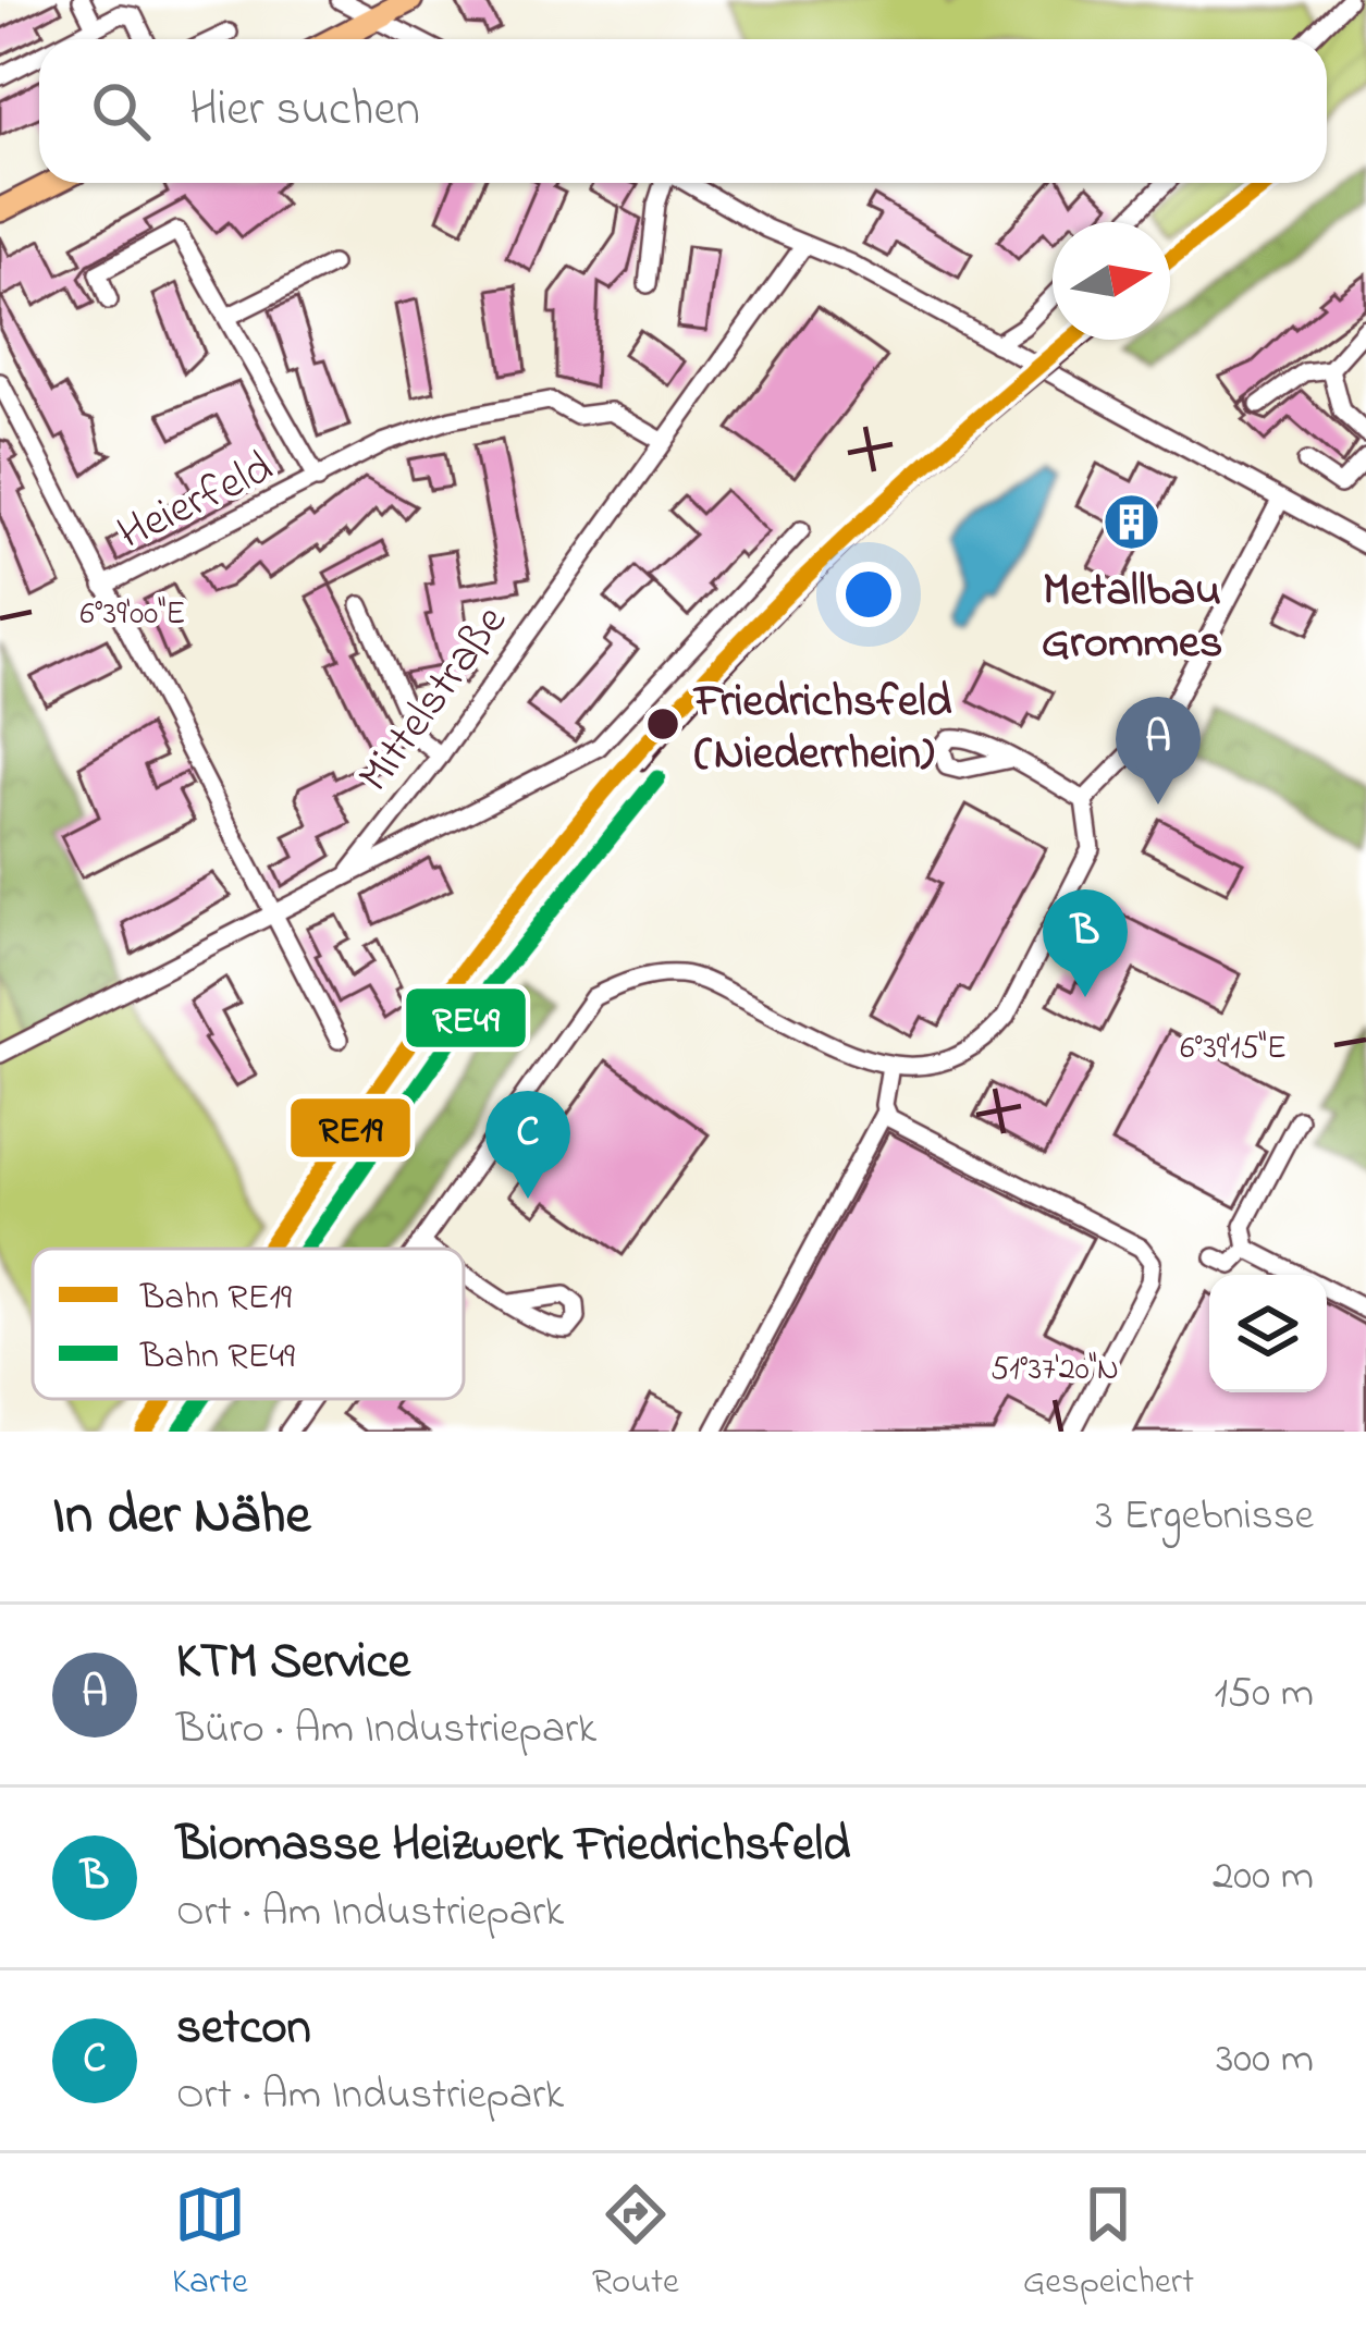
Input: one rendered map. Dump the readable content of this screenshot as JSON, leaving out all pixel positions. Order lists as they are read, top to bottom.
{
  "streets": {
    "street": ["Heierfeld", "Mittelstraße"]
  },
  "crossings": [
    ["Heierfeld", "Mittelstraße"]
  ],
  "places": {
    "building": ["Metallbau Grommes"],
    "other": ["Friedrichsfeld (Niederrhein)"]
  },
  "lines": ["rail line RE19", "rail line RE49"],
  "legend": ["Bahn RE19", "Bahn RE49"],
  "north": "right",
  "page": {
    "search": "Hier suchen",
    "pins": ["A", "B", "C"],
    "heading": ["In der Nähe", "3 Ergebnisse"],
    "list": [
      {
        "mark": "A",
        "name": "KTM Service",
        "note": "Büro · Am Industriepark",
        "value": "150 m"
      },
      {
        "mark": "B",
        "name": "Biomasse Heizwerk Friedrichsfeld",
        "note": "Ort · Am Industriepark",
        "value": "200 m"
      },
      {
        "mark": "C",
        "name": "setcon",
        "note": "Ort · Am Industriepark",
        "value": "300 m"
      }
    ],
    "nav": ["Karte", "Route", "Gespeichert"]
  },
  "coordinates": ["6°39'00\"E", "6°39'15\"E", "51°37'20\"N"]
}
